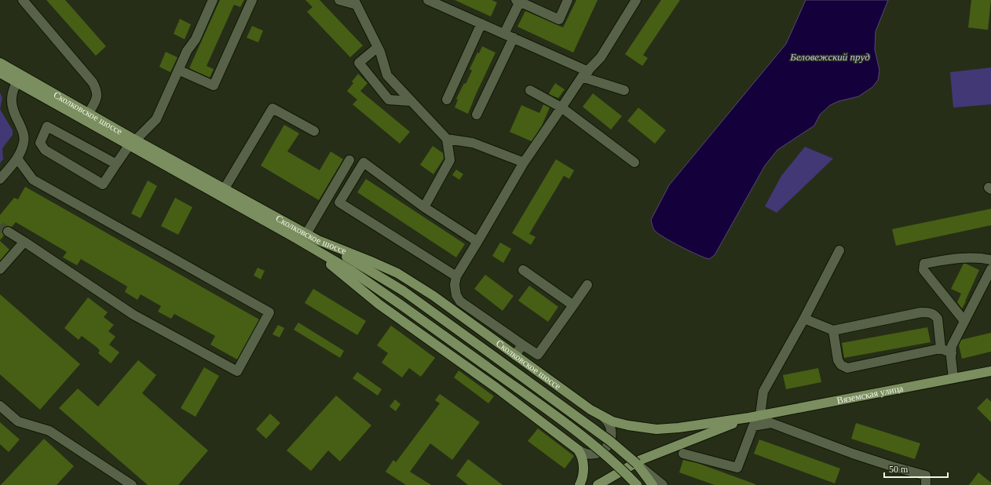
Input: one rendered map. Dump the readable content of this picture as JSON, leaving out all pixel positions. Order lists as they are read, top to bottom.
{
  "streets": {
    "main road": ["Сколковское шоссе", "Вяземская улица"]
  },
  "crossings": [
    ["Сколковское шоссе", "Вяземская улица"]
  ],
  "water": ["Беловежский пруд"],
  "scale_bar": "50 m"
}
